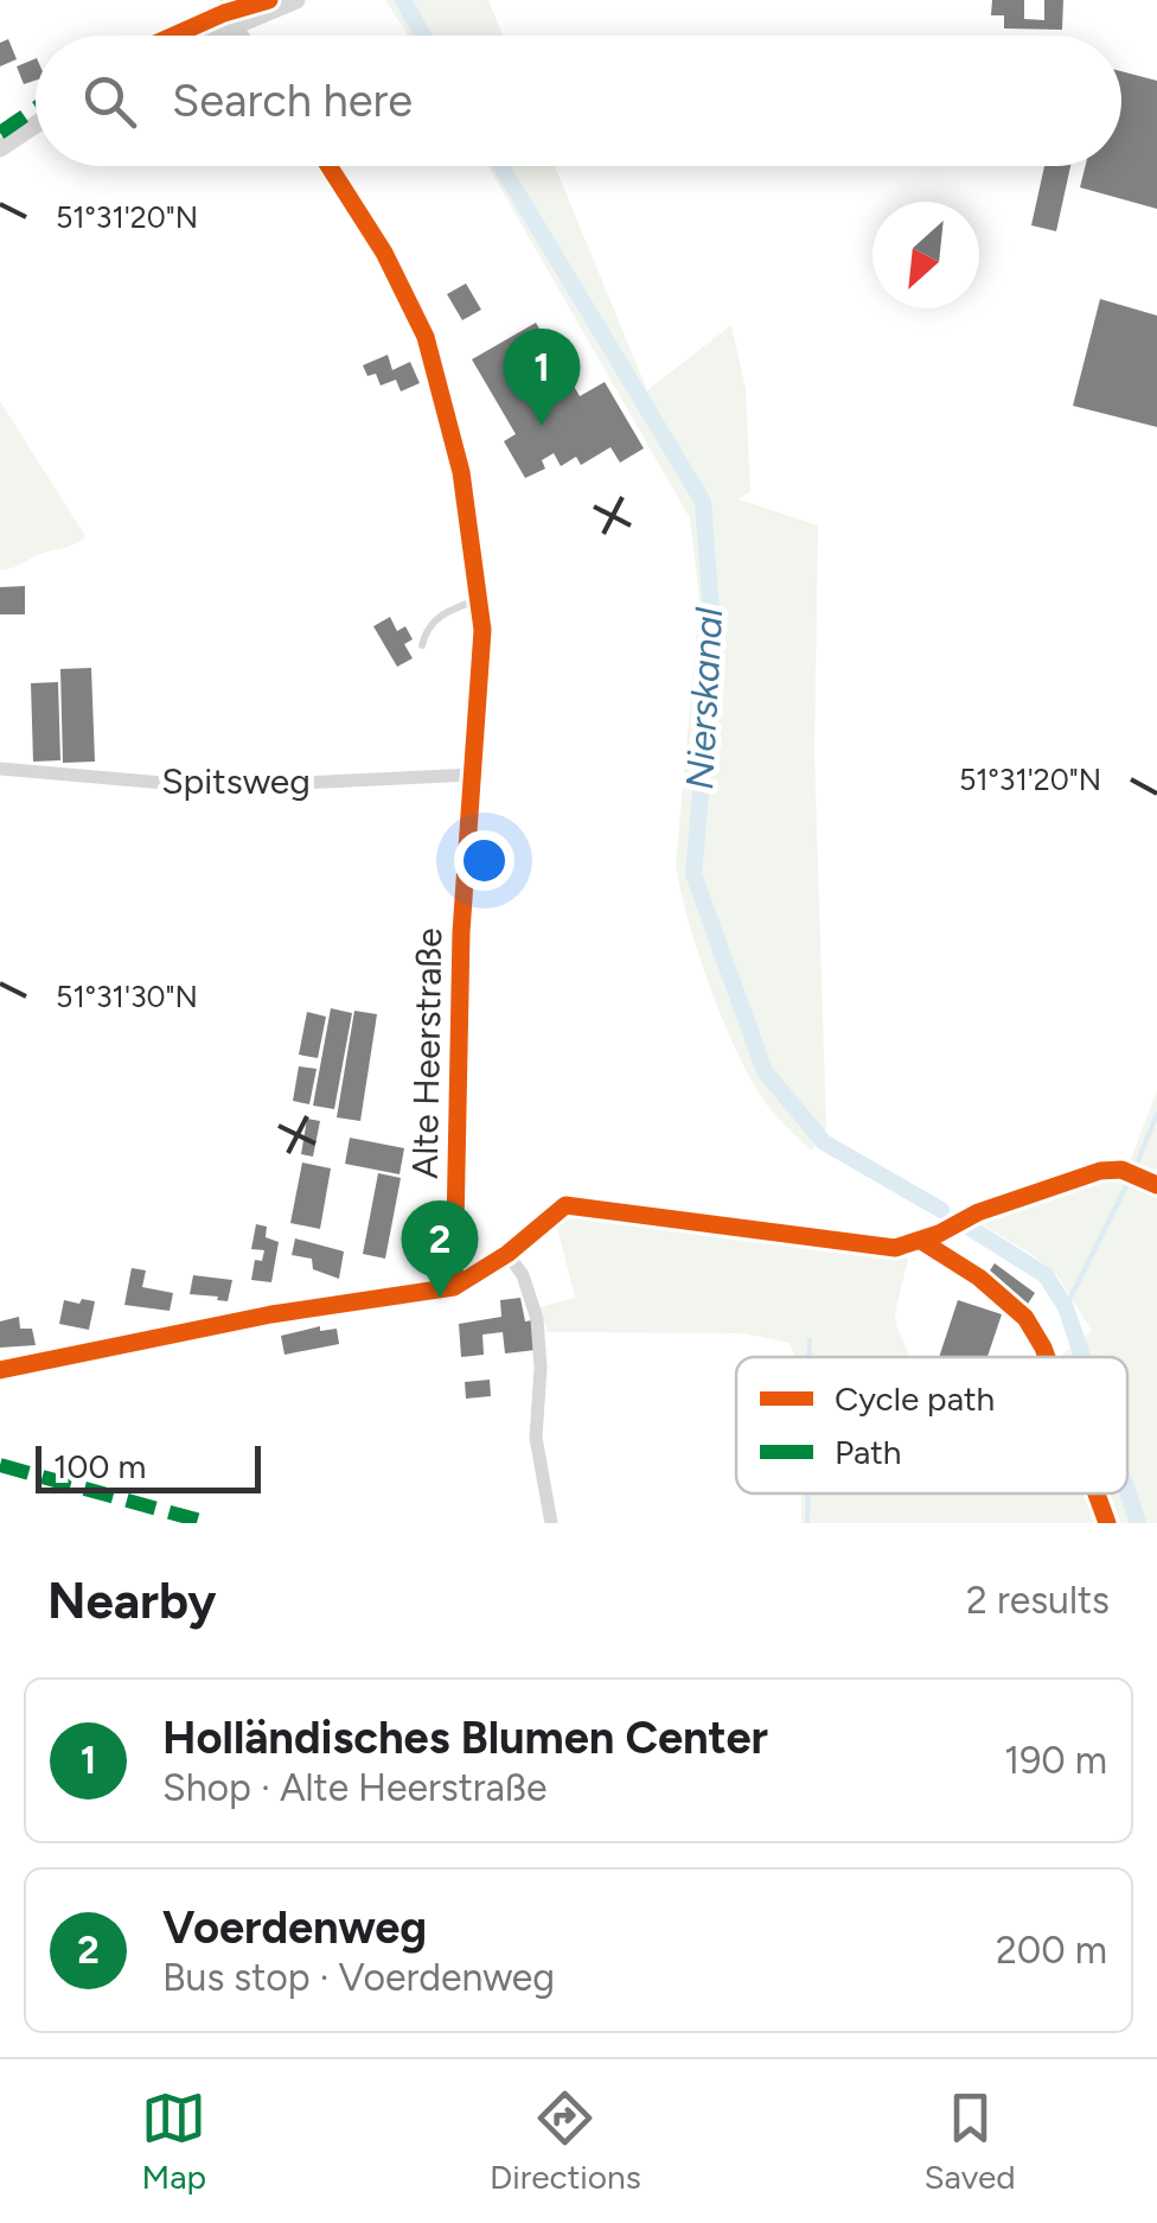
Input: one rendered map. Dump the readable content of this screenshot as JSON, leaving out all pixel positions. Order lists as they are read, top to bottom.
{
  "streets": {
    "street": ["Spitsweg", "Alte Heerstraße"]
  },
  "crossings": [
    ["Spitsweg", "Alte Heerstraße"]
  ],
  "water": ["Nierskanal"],
  "legend": ["Cycle path", "Path"],
  "scale_bar": "100 m",
  "north": "bottom left",
  "page": {
    "search": "Search here",
    "pins": ["1", "2"],
    "scale": "100 m",
    "heading": ["Nearby", "2 results"],
    "list": [
      {
        "mark": "1",
        "name": "Holländisches Blumen Center",
        "note": "Shop · Alte Heerstraße",
        "value": "190 m"
      },
      {
        "mark": "2",
        "name": "Voerdenweg",
        "note": "Bus stop · Voerdenweg",
        "value": "200 m"
      }
    ],
    "nav": ["Map", "Directions", "Saved"]
  },
  "coordinates": ["51°31'20\"N", "51°31'30\"N"]
}
